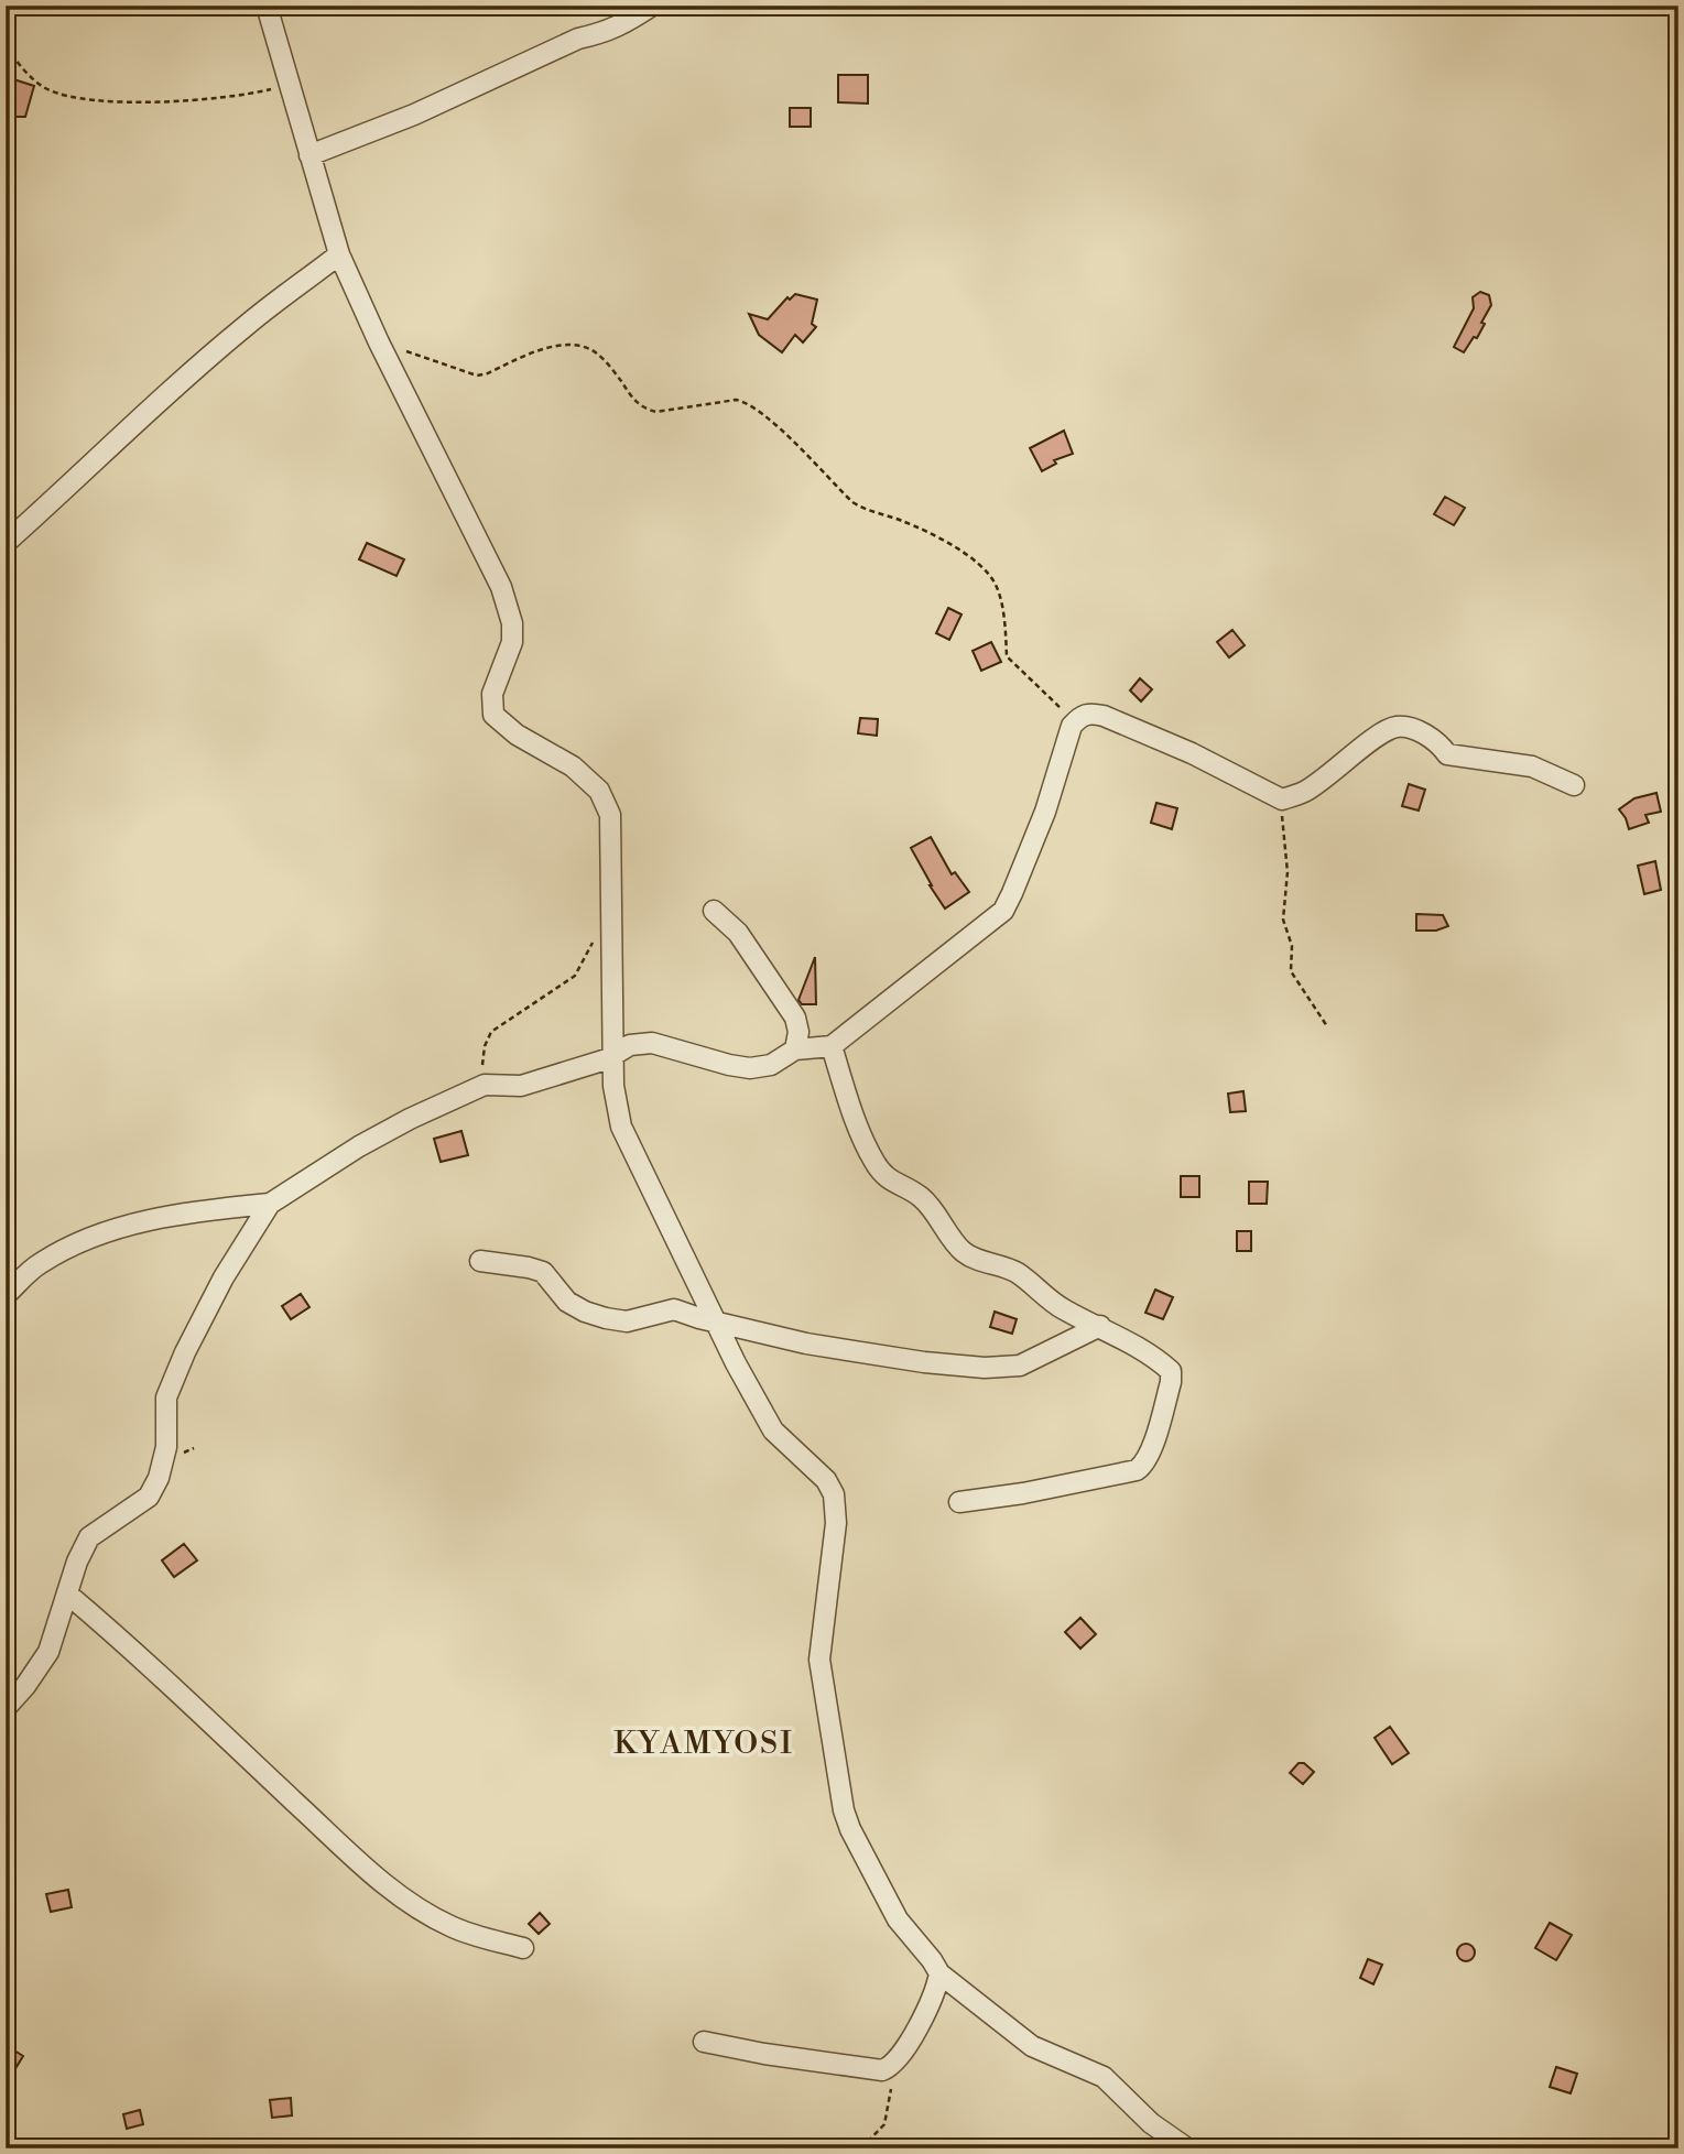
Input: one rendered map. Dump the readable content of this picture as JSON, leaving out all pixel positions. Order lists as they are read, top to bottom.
{
  "districts": ["KYAMYOSI"]
}
